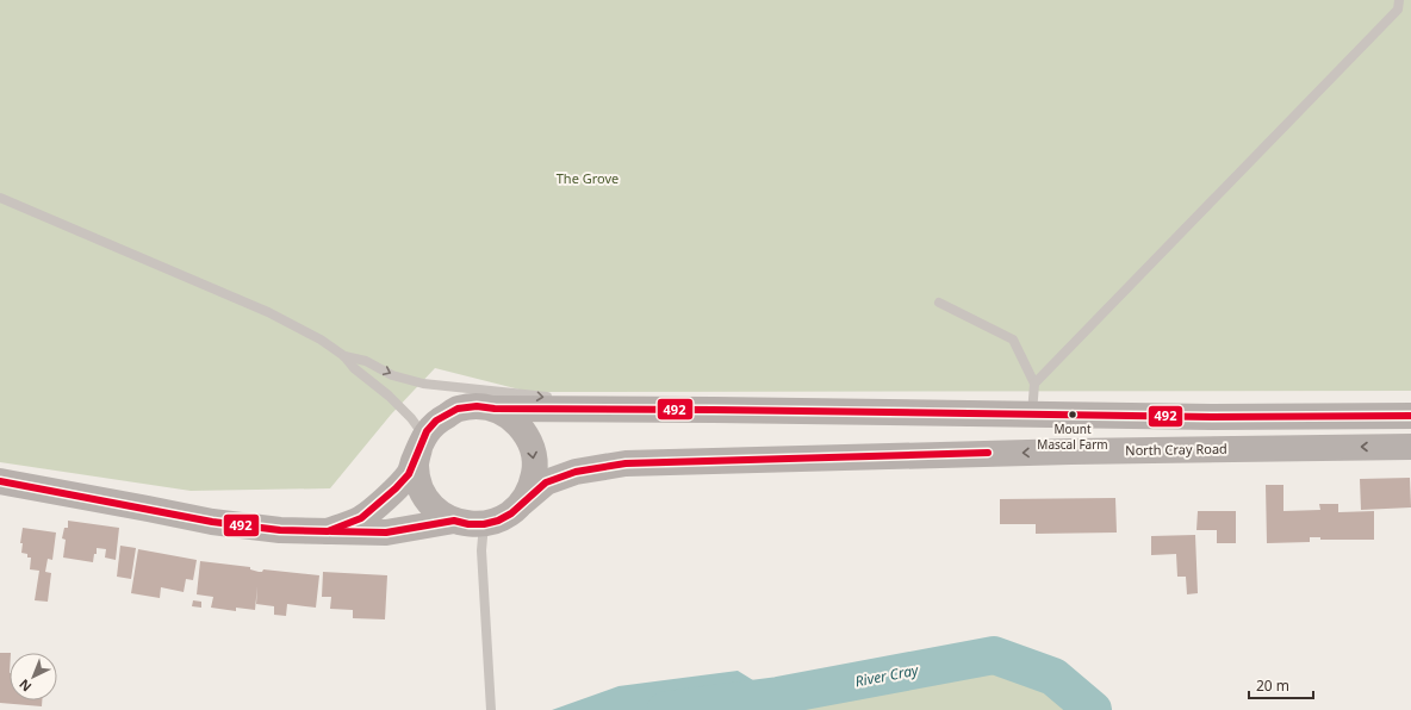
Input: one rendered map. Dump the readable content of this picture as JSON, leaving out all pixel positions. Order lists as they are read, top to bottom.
{
  "streets": {
    "main road": ["North Cray Road"]
  },
  "water": ["River Cray"],
  "parks": ["The Grove"],
  "places": ["Mount Mascal Farm"],
  "lines": ["transit line 492"],
  "scale_bar": "20 m",
  "north": "bottom left"
}
